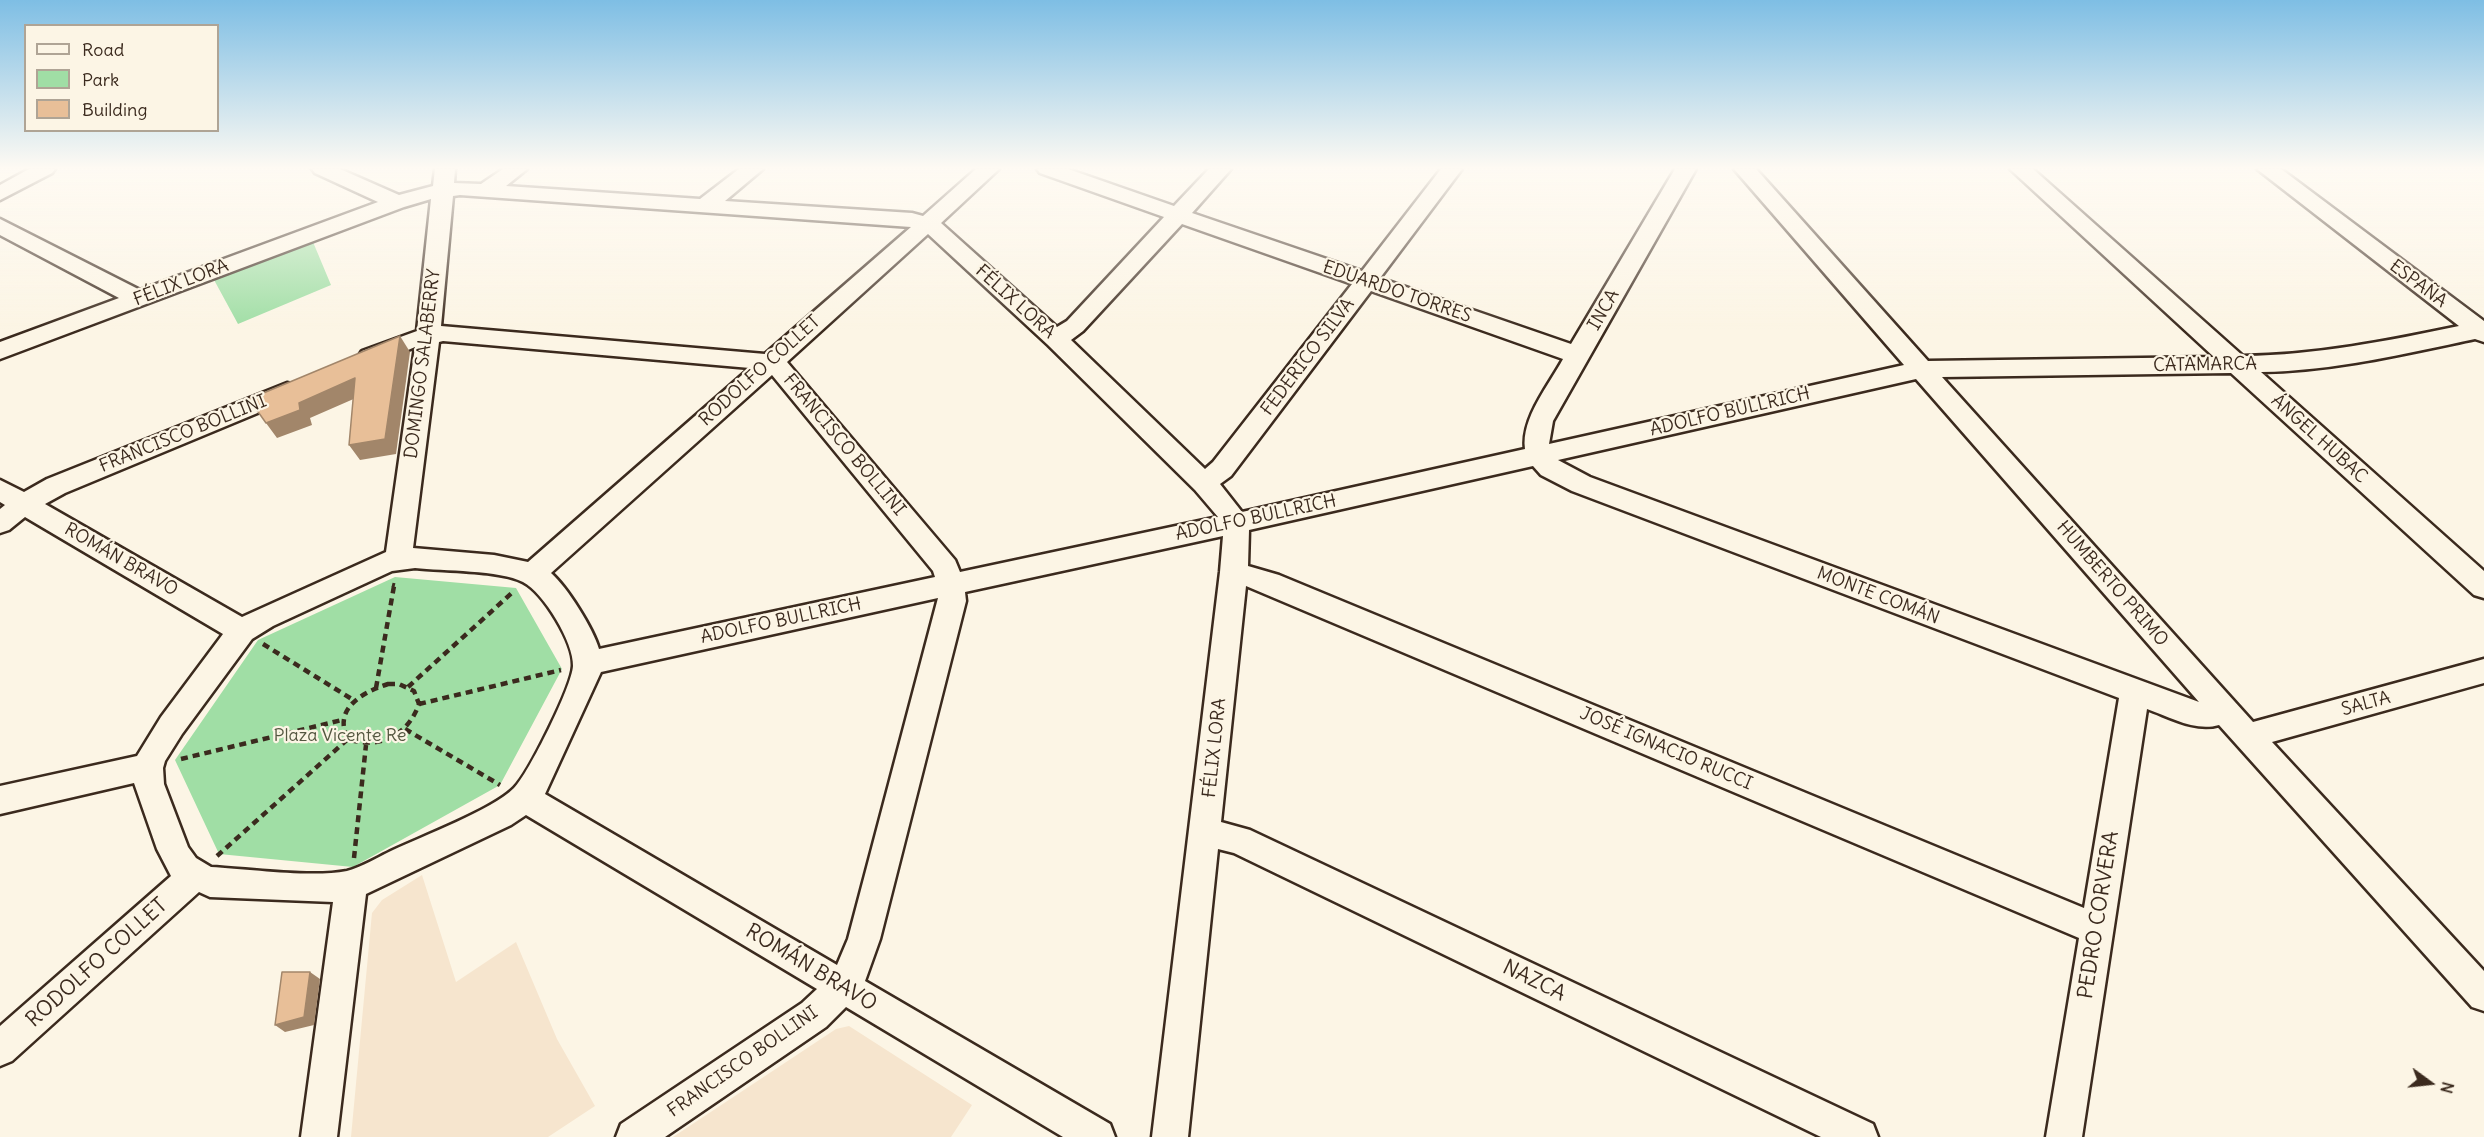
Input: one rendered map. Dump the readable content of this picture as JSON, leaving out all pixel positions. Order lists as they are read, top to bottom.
{
  "streets": {
    "street": [
      "FÉLIX LORA",
      "ESPAÑA",
      "EDUARDO TORRES",
      "INCA",
      "FEDERICO SILVA",
      "DOMINGO SALABERRY",
      "CATAMARCA",
      "RODOLFO COLLET",
      "ADOLFO BULLRICH",
      "FRANCISCO BOLLINI",
      "ÁNGEL HUBAC",
      "ROMÁN BRAVO",
      "HUMBERTO PRIMO",
      "MONTE COMÁN",
      "SALTA",
      "JOSÉ IGNACIO RUCCI",
      "PEDRO CORVERA",
      "NAZCA"
    ]
  },
  "crossings": [
    ["FÉLIX LORA", "FEDERICO SILVA"],
    ["FÉLIX LORA", "RODOLFO COLLET"],
    ["FÉLIX LORA", "ADOLFO BULLRICH"],
    ["FÉLIX LORA", "JOSÉ IGNACIO RUCCI"],
    ["FÉLIX LORA", "NAZCA"],
    ["ESPAÑA", "CATAMARCA"],
    ["EDUARDO TORRES", "INCA"],
    ["EDUARDO TORRES", "FEDERICO SILVA"],
    ["INCA", "ADOLFO BULLRICH"],
    ["INCA", "MONTE COMÁN"],
    ["DOMINGO SALABERRY", "FRANCISCO BOLLINI"],
    ["CATAMARCA", "ADOLFO BULLRICH"],
    ["CATAMARCA", "ÁNGEL HUBAC"],
    ["CATAMARCA", "HUMBERTO PRIMO"],
    ["RODOLFO COLLET", "FRANCISCO BOLLINI"],
    ["ADOLFO BULLRICH", "FRANCISCO BOLLINI"],
    ["ADOLFO BULLRICH", "HUMBERTO PRIMO"],
    ["ADOLFO BULLRICH", "MONTE COMÁN"],
    ["FRANCISCO BOLLINI", "ROMÁN BRAVO"],
    ["HUMBERTO PRIMO", "MONTE COMÁN"],
    ["HUMBERTO PRIMO", "SALTA"],
    ["MONTE COMÁN", "PEDRO CORVERA"],
    ["JOSÉ IGNACIO RUCCI", "PEDRO CORVERA"]
  ],
  "parks": ["Plaza Vicente Re"],
  "legend": ["Road", "Park", "Building"],
  "north": "right"
}
